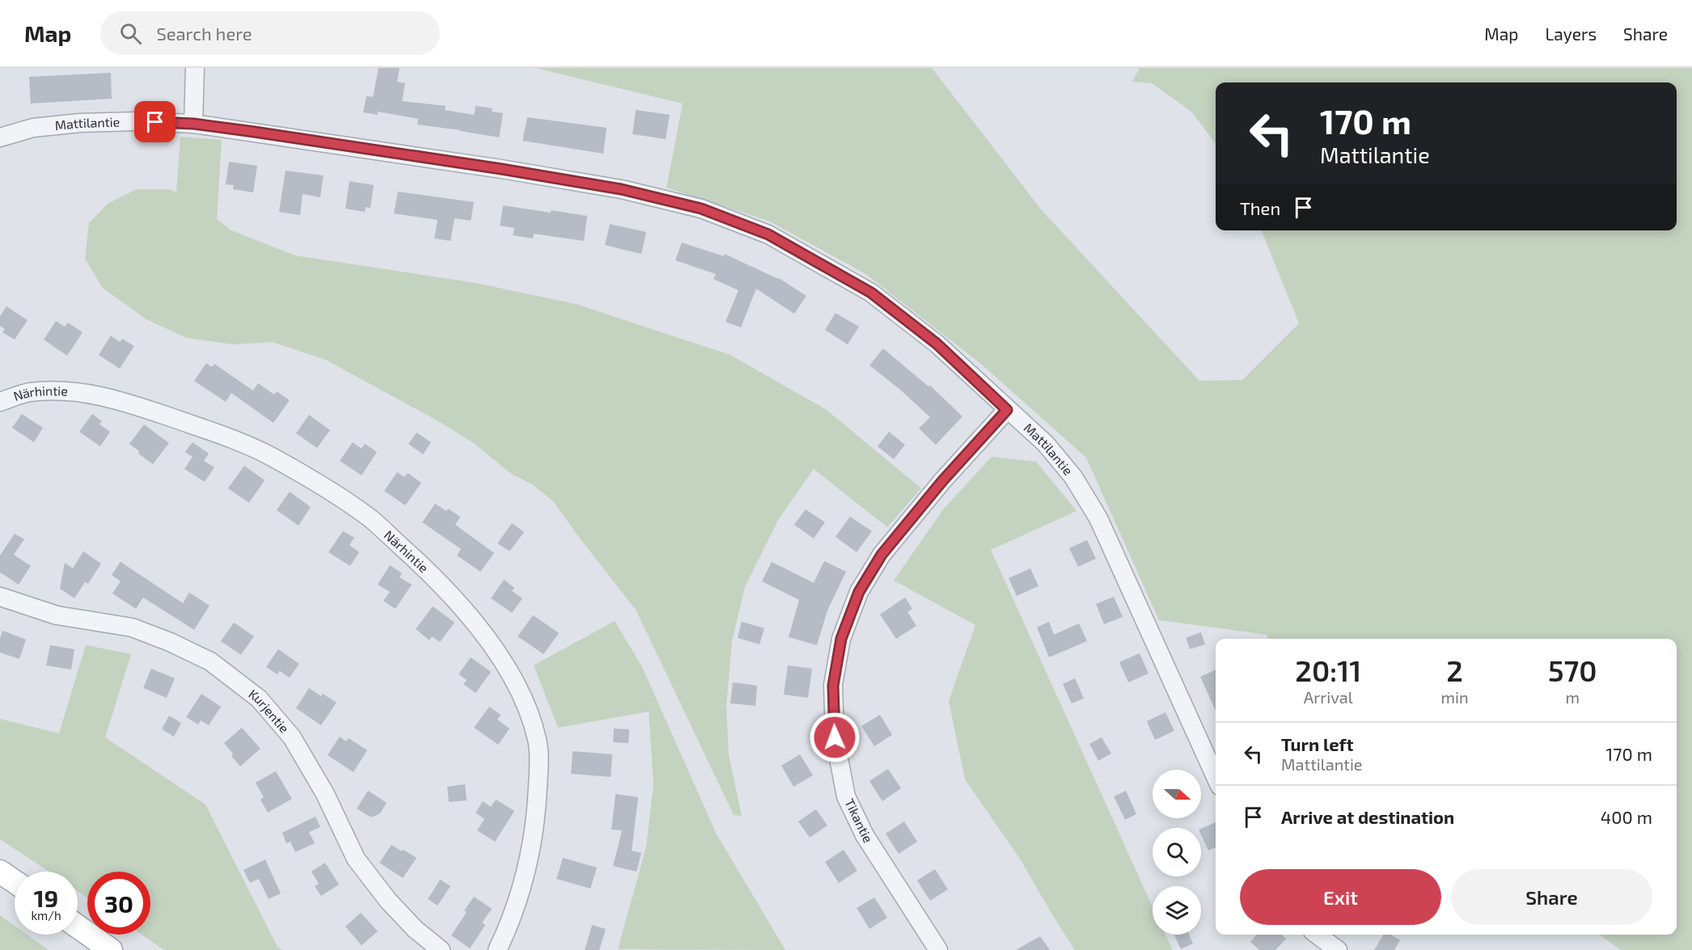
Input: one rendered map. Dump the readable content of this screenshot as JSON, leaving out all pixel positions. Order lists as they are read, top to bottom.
{
  "streets": {
    "street": [
      "Mattilantie",
      "Närhintie",
      "Kurjentie",
      "Tikantie"
    ]
  },
  "crossings": [
    ["Mattilantie", "Tikantie"]
  ],
  "north": "right",
  "page": {
    "header": "Map",
    "search": "Search here",
    "nav": ["Map", "Layers", "Share"],
    "turn": ["170 m", "Mattilantie"],
    "then": "Then",
    "eta": [
      "20:11",
      "Arrival",
      "2",
      "min",
      "570",
      "m"
    ],
    "list": [
      {
        "name": "Turn left",
        "note": "Mattilantie",
        "value": "170 m"
      },
      {
        "name": "Arrive at destination",
        "value": "400 m"
      }
    ],
    "buttons": ["Exit", "Share"],
    "speed": "19 km/h",
    "limit": "30"
  }
}
